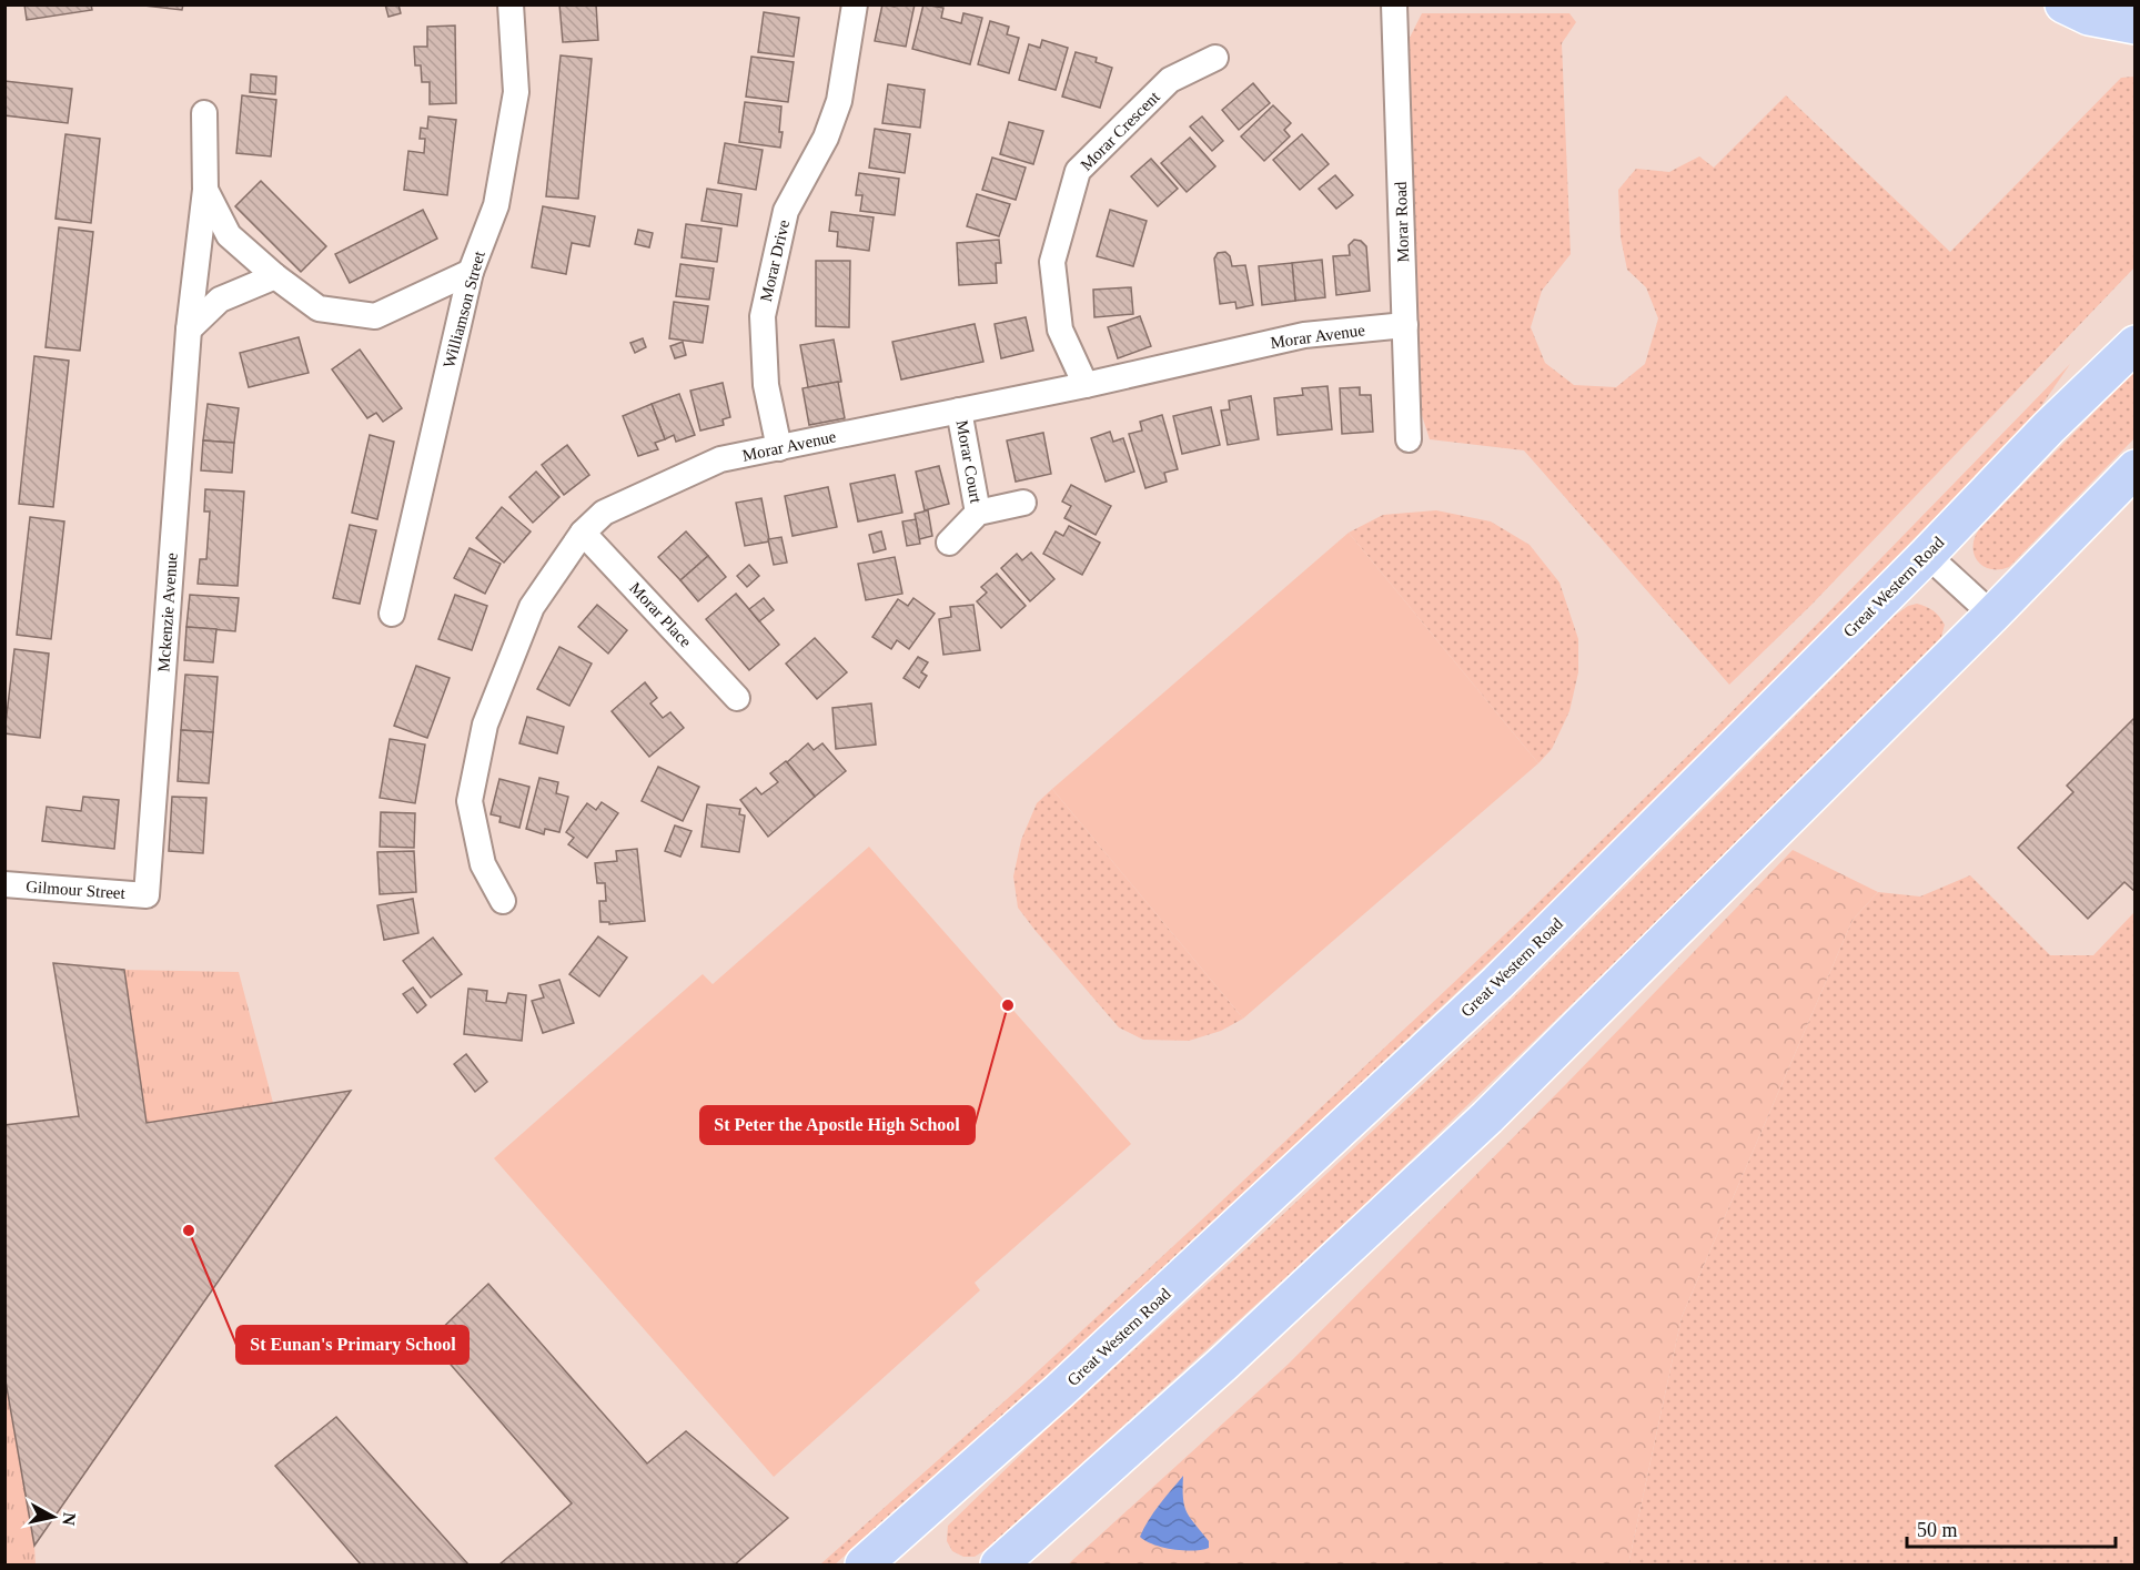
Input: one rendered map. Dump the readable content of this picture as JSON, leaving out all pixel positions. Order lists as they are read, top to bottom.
{
  "streets": {
    "main road": ["Great Western Road"],
    "street": [
      "Morar Crescent",
      "Morar Road",
      "Morar Drive",
      "Williamson Street",
      "Morar Avenue",
      "Morar Court",
      "Mckenzie Avenue",
      "Morar Place",
      "Gilmour Street"
    ]
  },
  "crossings": [
    ["Morar Crescent", "Morar Avenue"],
    ["Morar Road", "Morar Avenue"],
    ["Morar Drive", "Morar Avenue"],
    ["Williamson Street", "Mckenzie Avenue"],
    ["Morar Avenue", "Morar Court"],
    ["Morar Avenue", "Morar Place"],
    ["Mckenzie Avenue", "Gilmour Street"]
  ],
  "places": ["St Peter the Apostle High School", "St Eunan's Primary School"],
  "scale_bar": "50 m",
  "north": "right"
}
